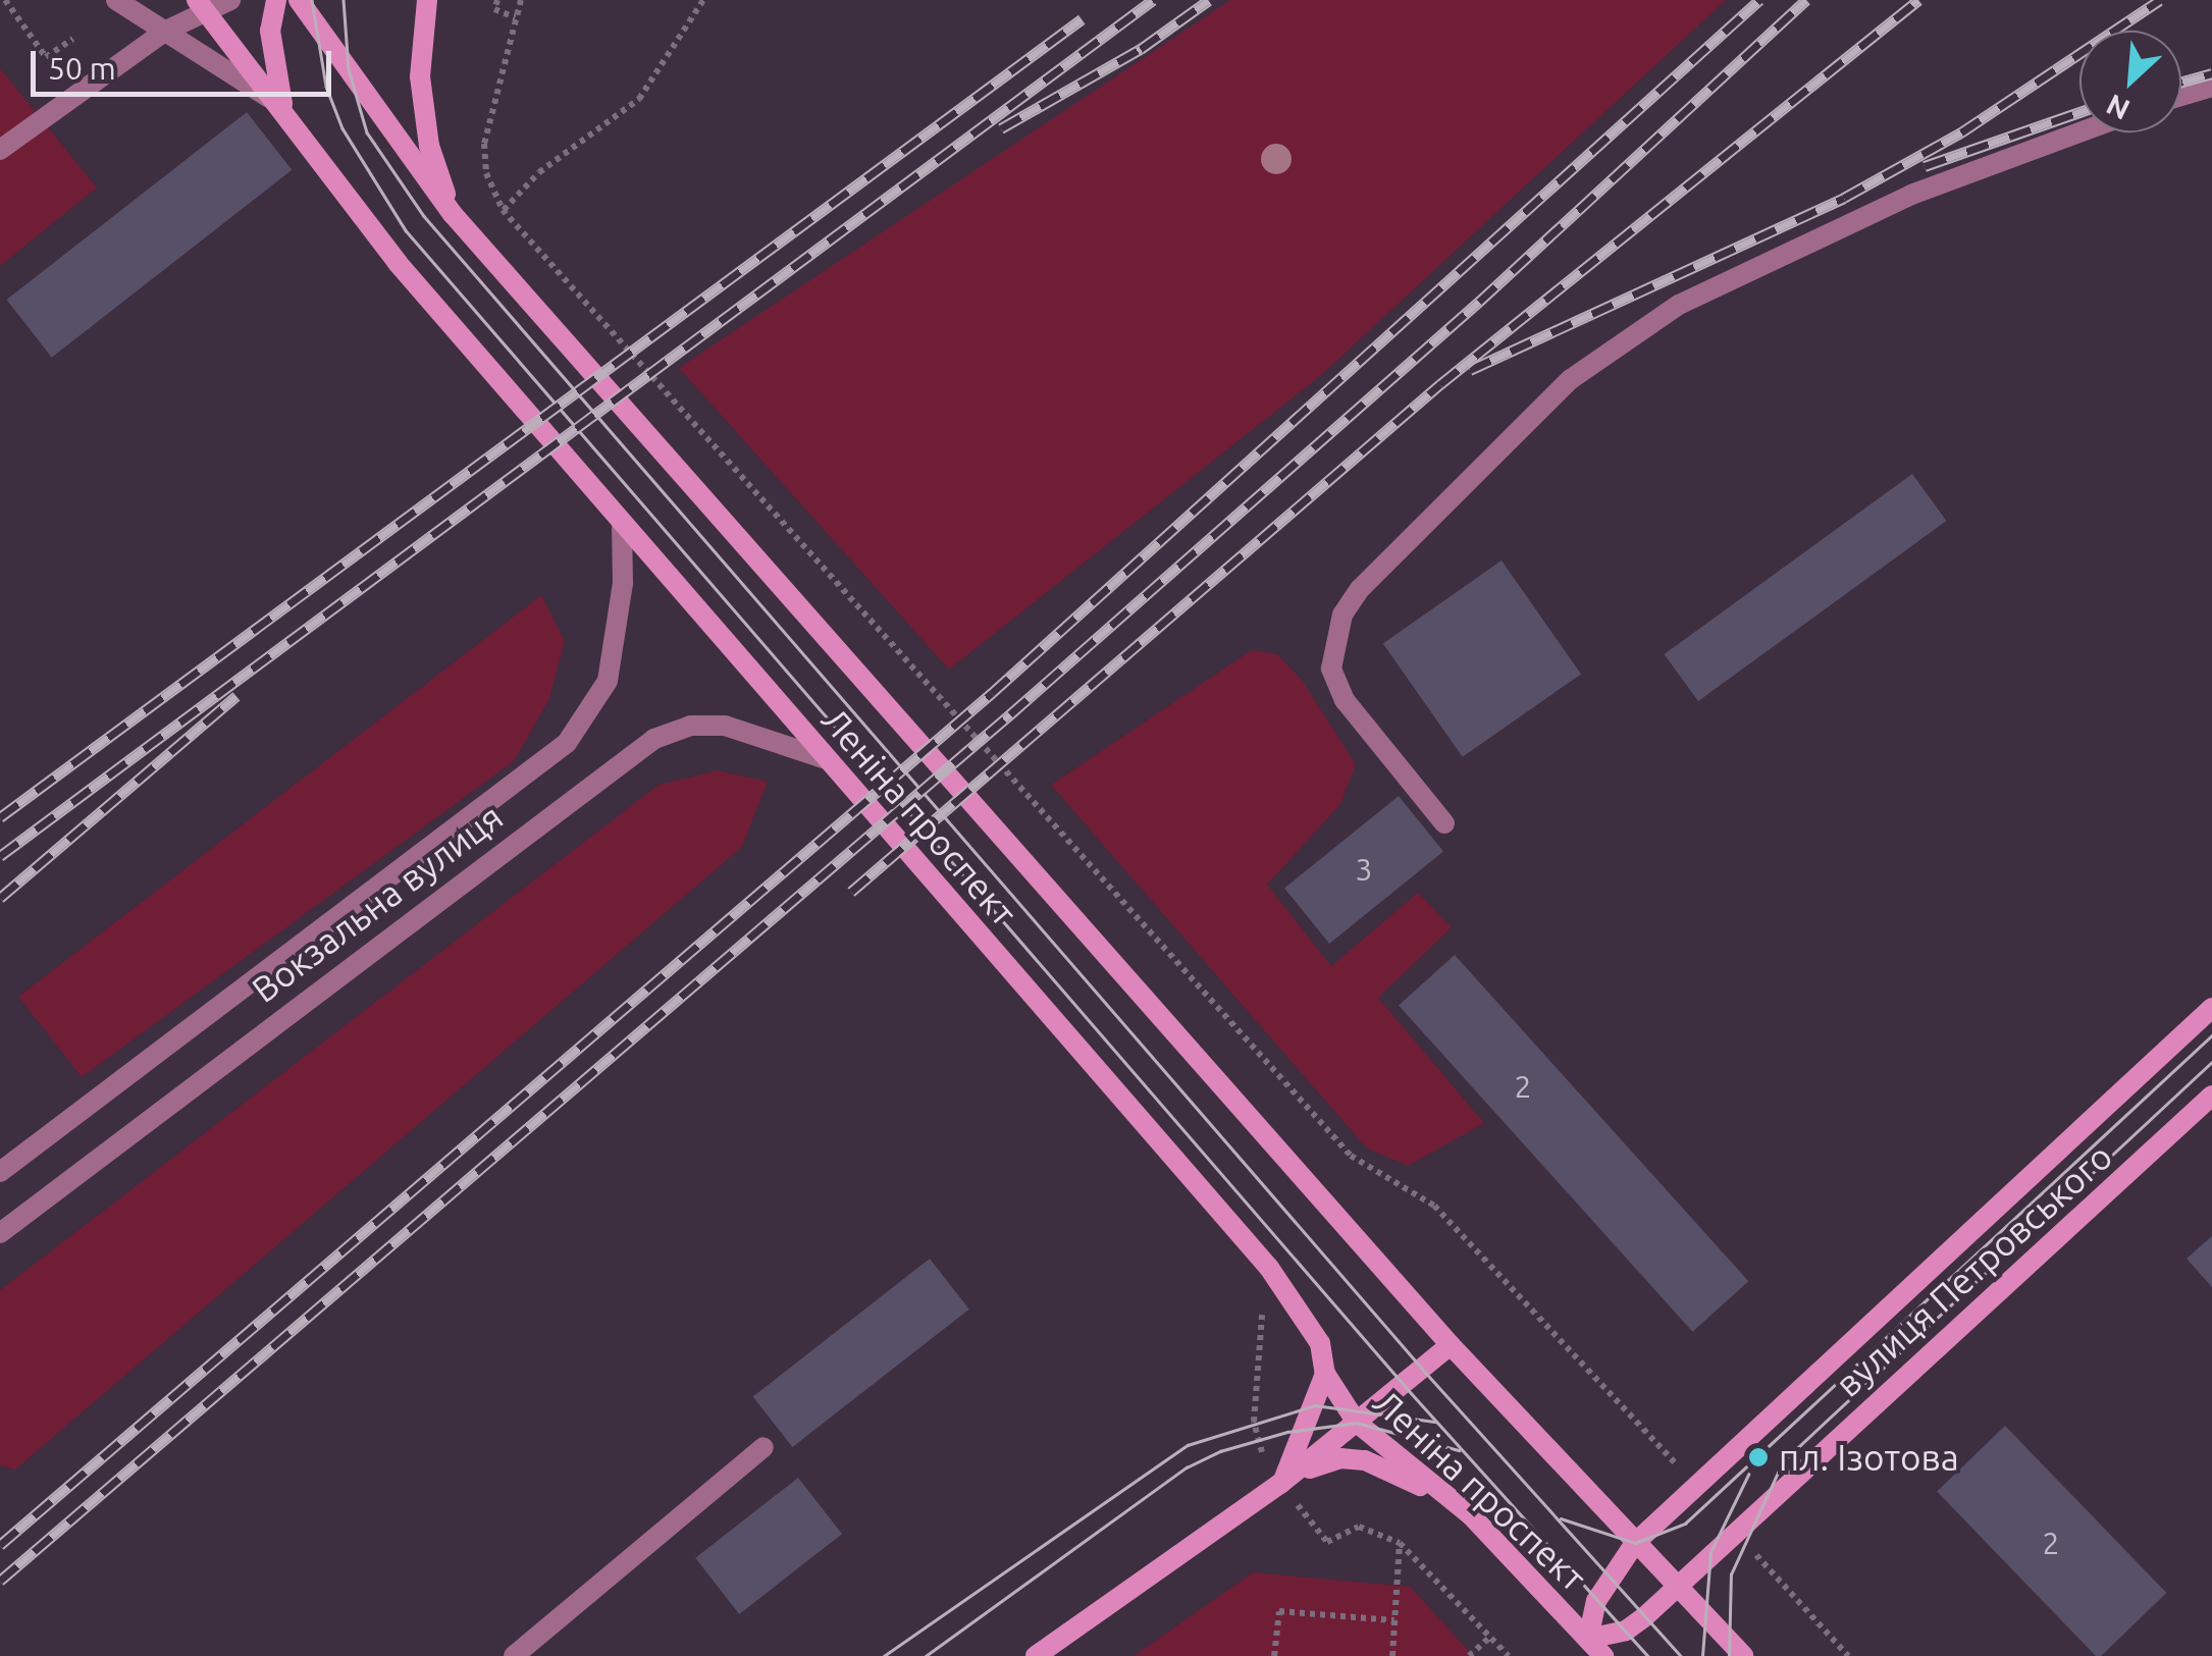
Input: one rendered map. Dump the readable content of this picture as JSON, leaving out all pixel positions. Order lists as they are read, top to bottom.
{
  "streets": {
    "main road": ["Леніна проспект", "вулиця Петровського"],
    "street": ["Вокзальна вулиця"]
  },
  "crossings": [
    ["Леніна проспект", "Вокзальна вулиця"],
    ["Леніна проспект", "вулиця Петровського"]
  ],
  "places": ["пл. Ізотова"],
  "house_numbers": ["3", "2", "2"],
  "scale_bar": "50 m",
  "north": "bottom left"
}
